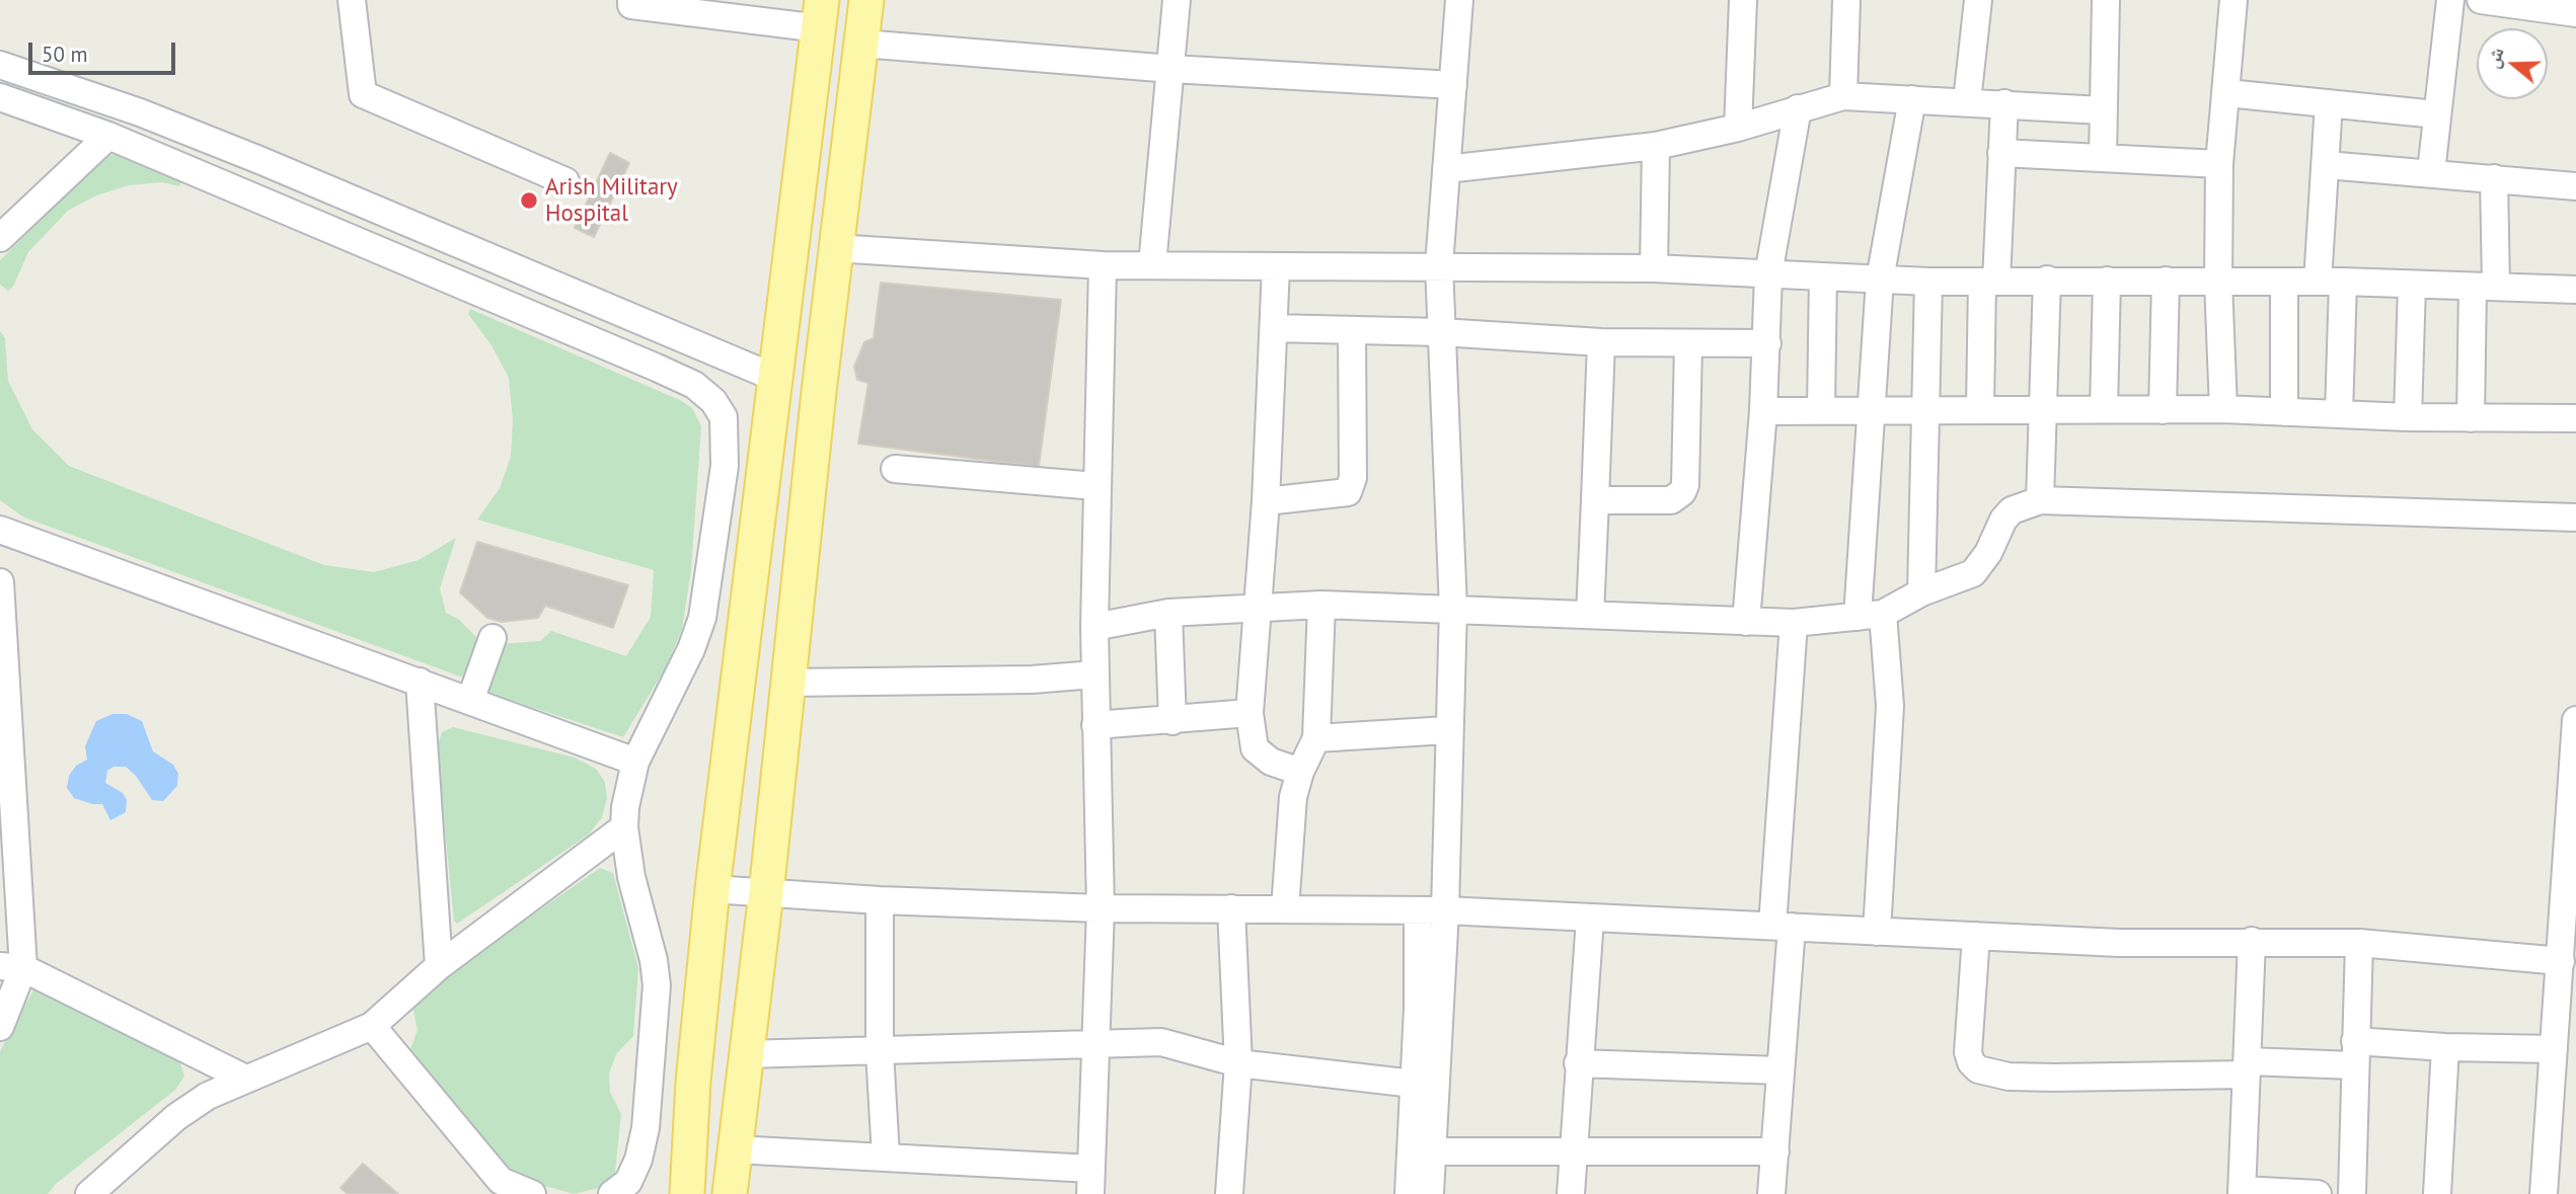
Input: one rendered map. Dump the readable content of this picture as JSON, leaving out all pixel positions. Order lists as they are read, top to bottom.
{
  "places": ["Arish Military Hospital"],
  "scale_bar": "50 m",
  "north": "left"
}
